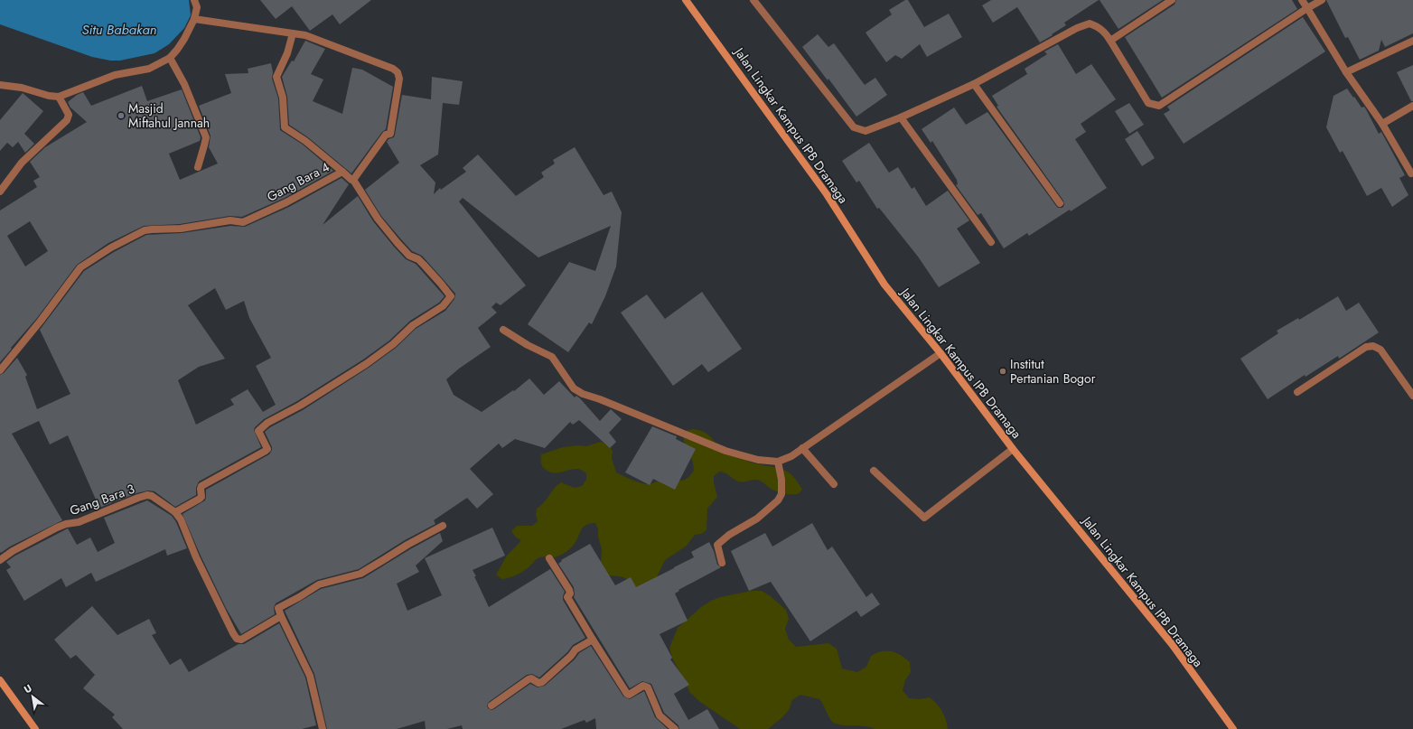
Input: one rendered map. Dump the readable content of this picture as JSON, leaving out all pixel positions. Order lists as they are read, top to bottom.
{
  "streets": {
    "street": ["Jalan Lingkar Kampus IPB Dramaga", "Gang Bara 4", "Gang Bara 3"]
  },
  "water": ["Situ Babakan"],
  "places": ["Masjid Miftahul Jannah", "Institut Pertanian Bogor"],
  "north": "top left"
}
